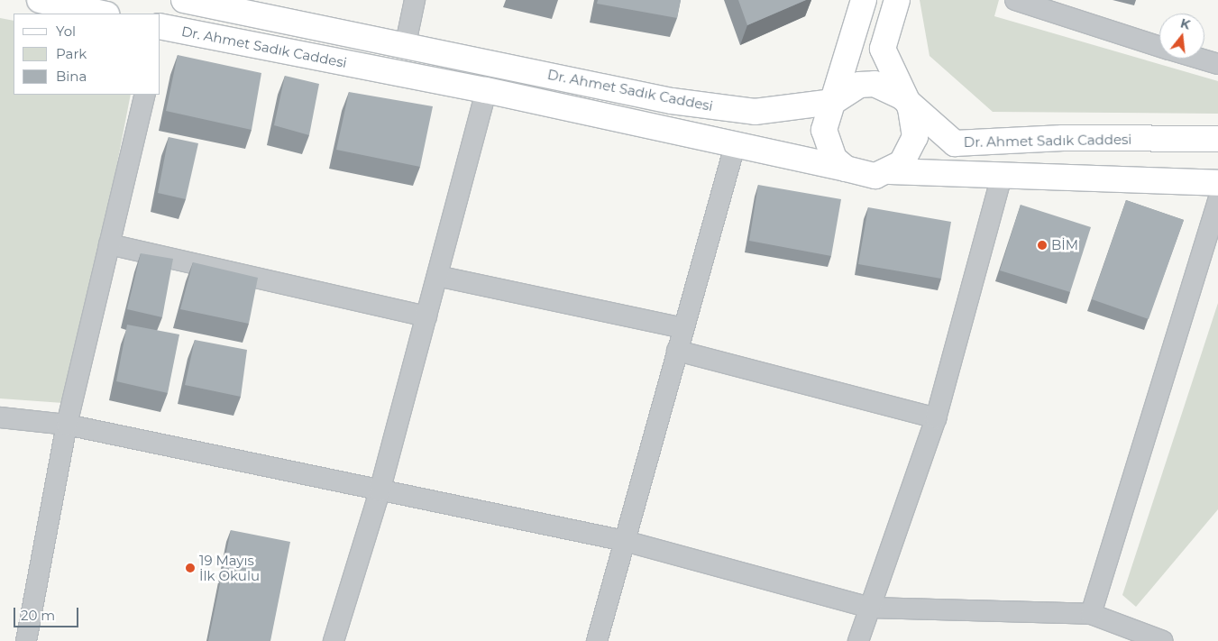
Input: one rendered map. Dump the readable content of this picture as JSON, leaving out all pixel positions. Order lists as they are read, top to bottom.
{
  "streets": {
    "street": ["Dr. Ahmet Sadık Caddesi"]
  },
  "places": ["BİM", "19 Mayıs İlk Okulu"],
  "legend": ["Yol", "Park", "Bina"],
  "scale_bar": "20 m",
  "north": "top"
}
